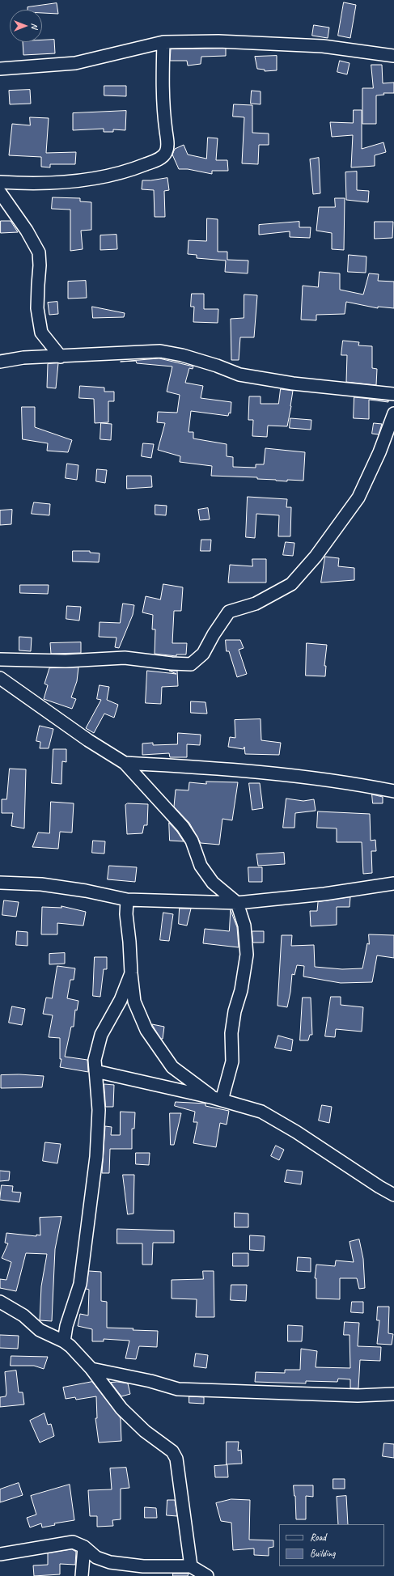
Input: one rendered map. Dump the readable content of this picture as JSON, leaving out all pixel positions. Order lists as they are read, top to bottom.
{
  "legend": ["Road", "Building"],
  "north": "right"
}
